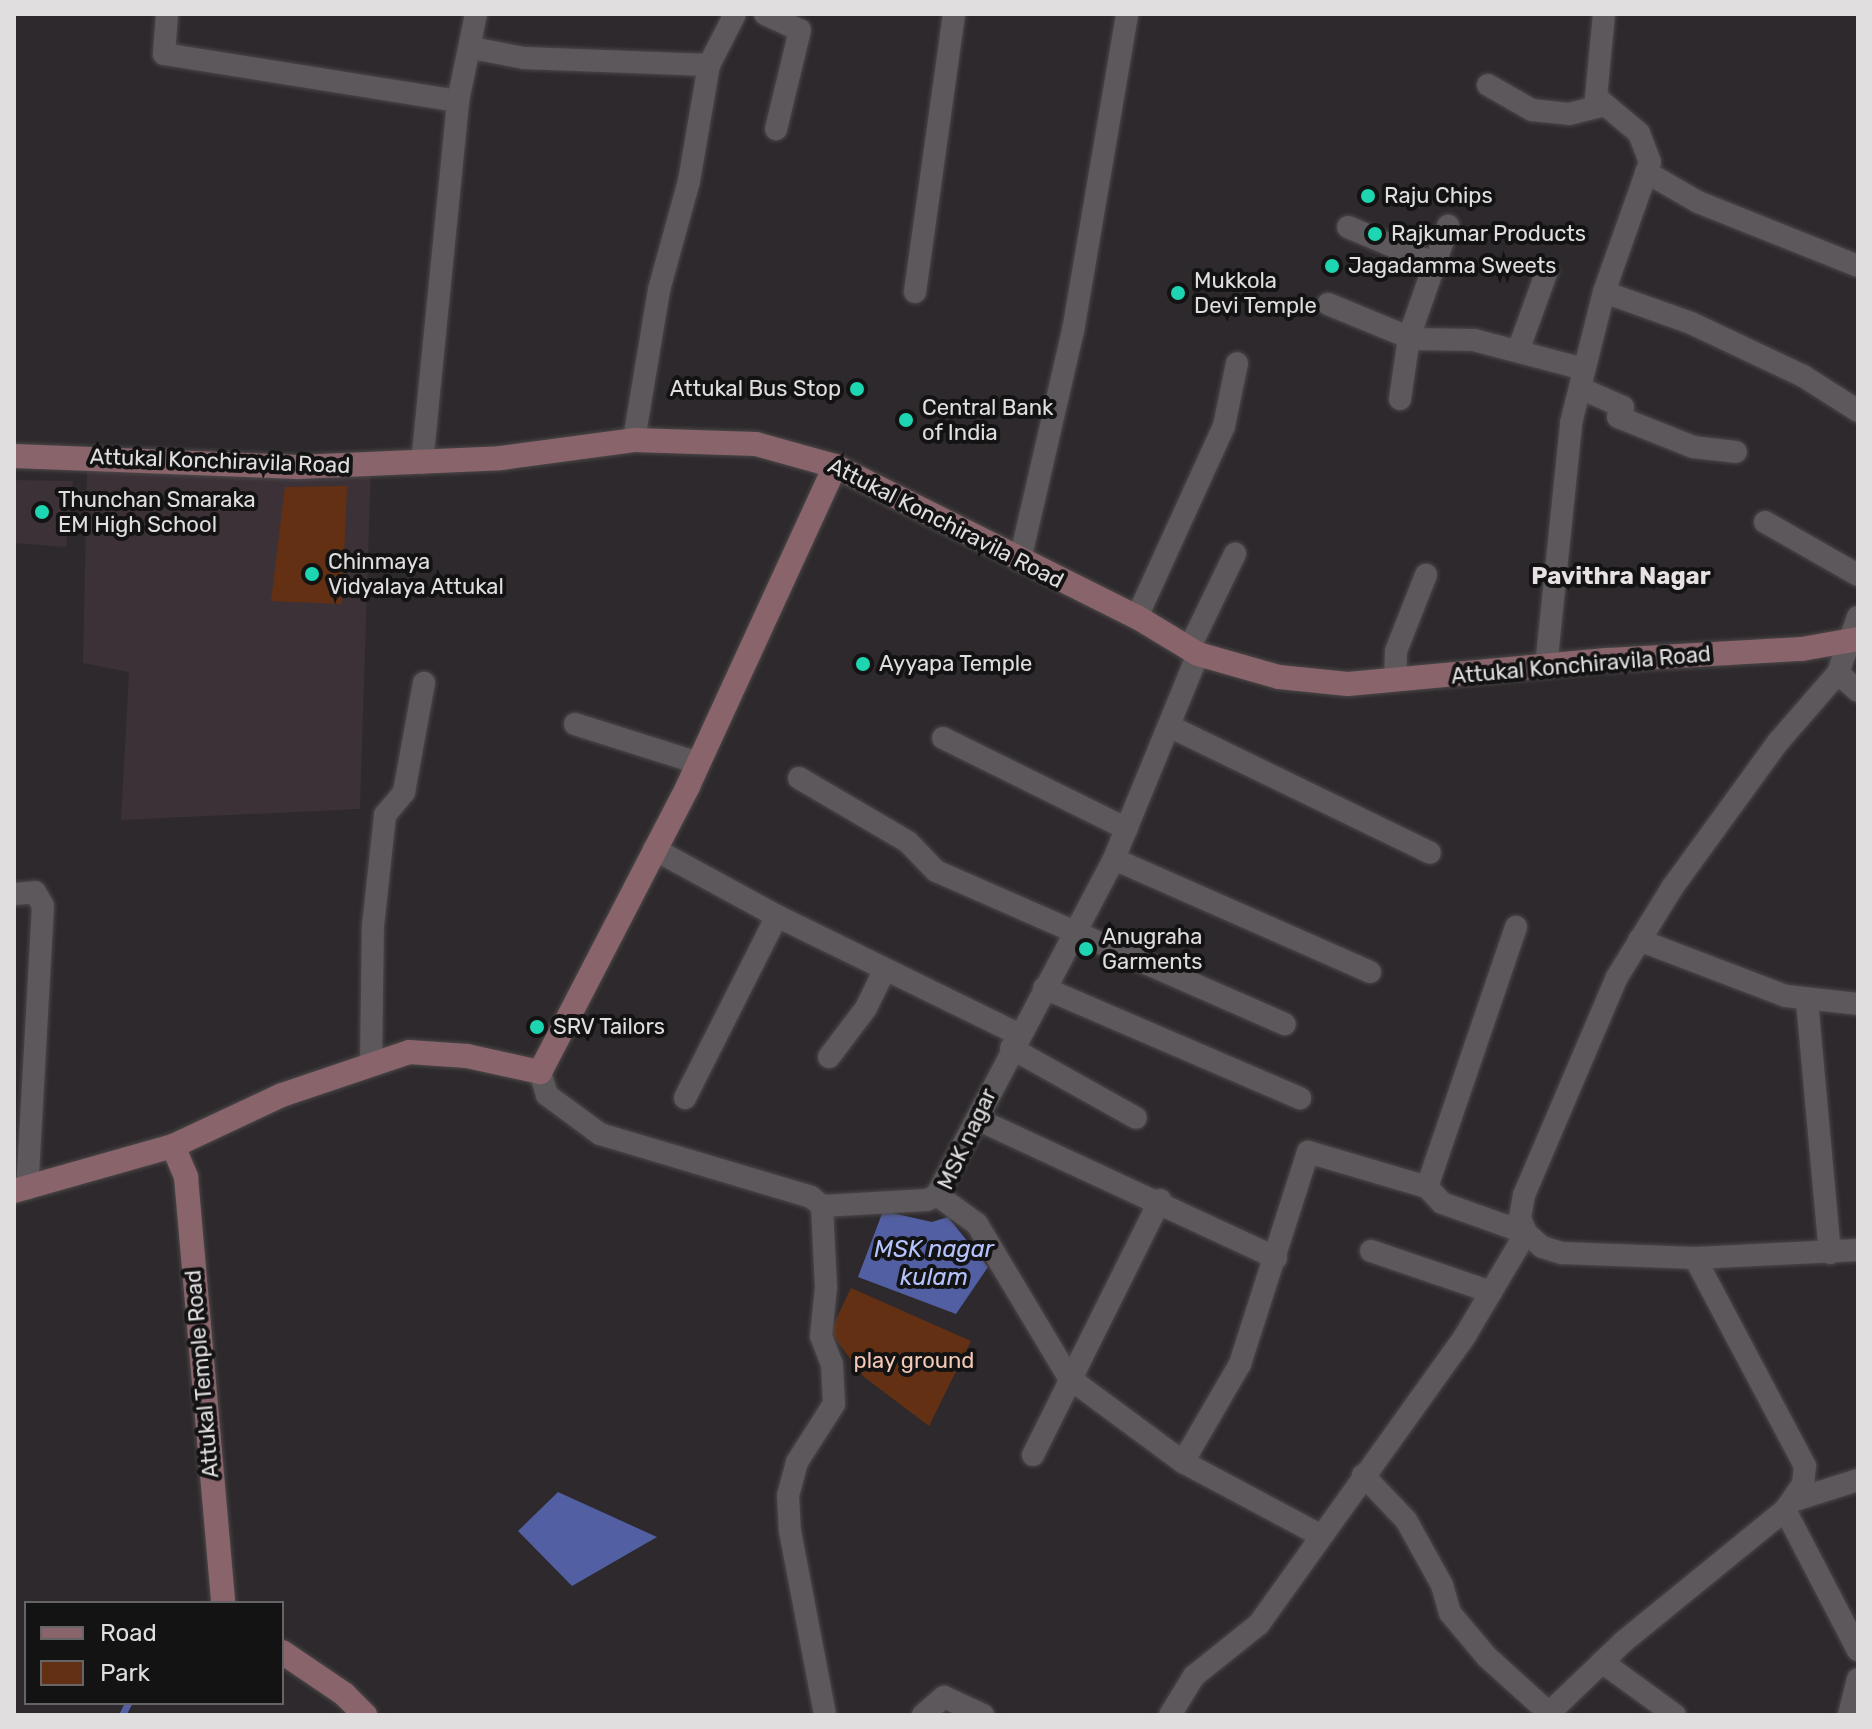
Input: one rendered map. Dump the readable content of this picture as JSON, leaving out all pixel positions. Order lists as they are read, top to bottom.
{
  "streets": {
    "main road": ["Attukal Konchiravila Road", "Attukal Temple Road"],
    "street": ["MSK nagar"]
  },
  "crossings": [
    ["Attukal Konchiravila Road", "MSK nagar"]
  ],
  "districts": ["Pavithra Nagar"],
  "water": ["MSK nagar kulam"],
  "parks": ["play ground"],
  "places": [
    "Raju Chips",
    "Rajkumar Products",
    "Jagadamma Sweets",
    "Mukkola Devi Temple",
    "Attukal Bus Stop",
    "Central Bank of India",
    "Thunchan Smaraka EM High School",
    "Chinmaya Vidyalaya Attukal",
    "Ayyapa Temple",
    "Anugraha Garments",
    "SRV Tailors"
  ],
  "legend": ["Road", "Park"]
}
